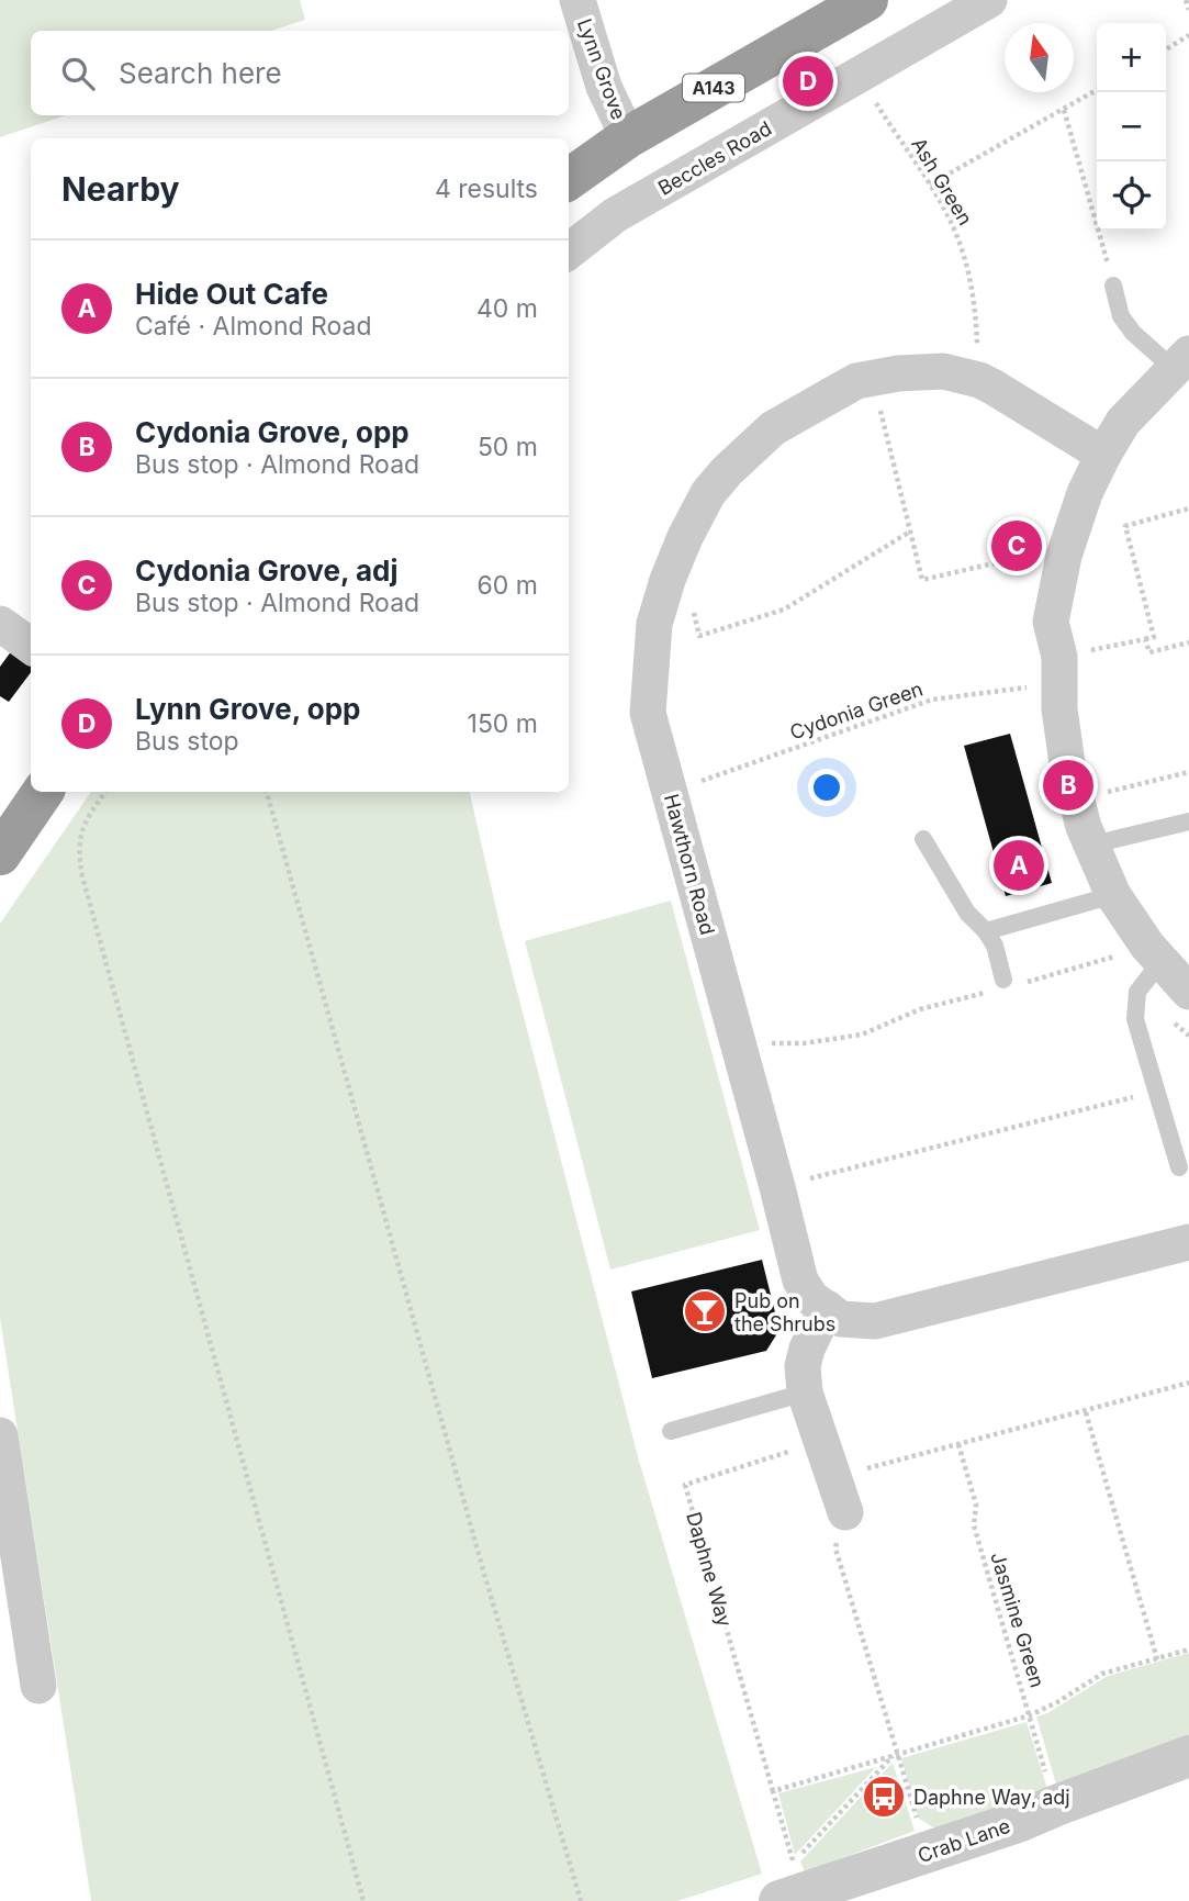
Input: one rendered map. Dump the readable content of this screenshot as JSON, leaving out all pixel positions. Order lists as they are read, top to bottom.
{
  "streets": {
    "highway": ["A143"],
    "street": [
      "Lynn Grove",
      "Beccles Road",
      "Hawthorn Road",
      "Crab Lane"
    ],
    "path": [
      "Ash Green",
      "Cydonia Green",
      "Daphne Way",
      "Jasmine Green"
    ]
  },
  "crossings": [
    ["Lynn Grove", "A143"],
    ["Beccles Road", "Ash Green"],
    ["Ash Green", "Hawthorn Road"],
    ["Cydonia Green", "Hawthorn Road"],
    ["Jasmine Green", "Crab Lane"]
  ],
  "places": {
    "bar": ["Pub on the Shrubs"],
    "bus stop": ["Daphne Way, adj"]
  },
  "north": "top",
  "page": {
    "map_buttons": ["+", "−"],
    "search": "Search here",
    "pins": [
      "D",
      "C",
      "B",
      "A"
    ],
    "heading": ["Nearby", "4 results"],
    "list": [
      {
        "mark": "A",
        "name": "Hide Out Cafe",
        "note": "Café · Almond Road",
        "value": "40 m"
      },
      {
        "mark": "B",
        "name": "Cydonia Grove, opp",
        "note": "Bus stop · Almond Road",
        "value": "50 m"
      },
      {
        "mark": "C",
        "name": "Cydonia Grove, adj",
        "note": "Bus stop · Almond Road",
        "value": "60 m"
      },
      {
        "mark": "D",
        "name": "Lynn Grove, opp",
        "note": "Bus stop",
        "value": "150 m"
      }
    ]
  }
}
